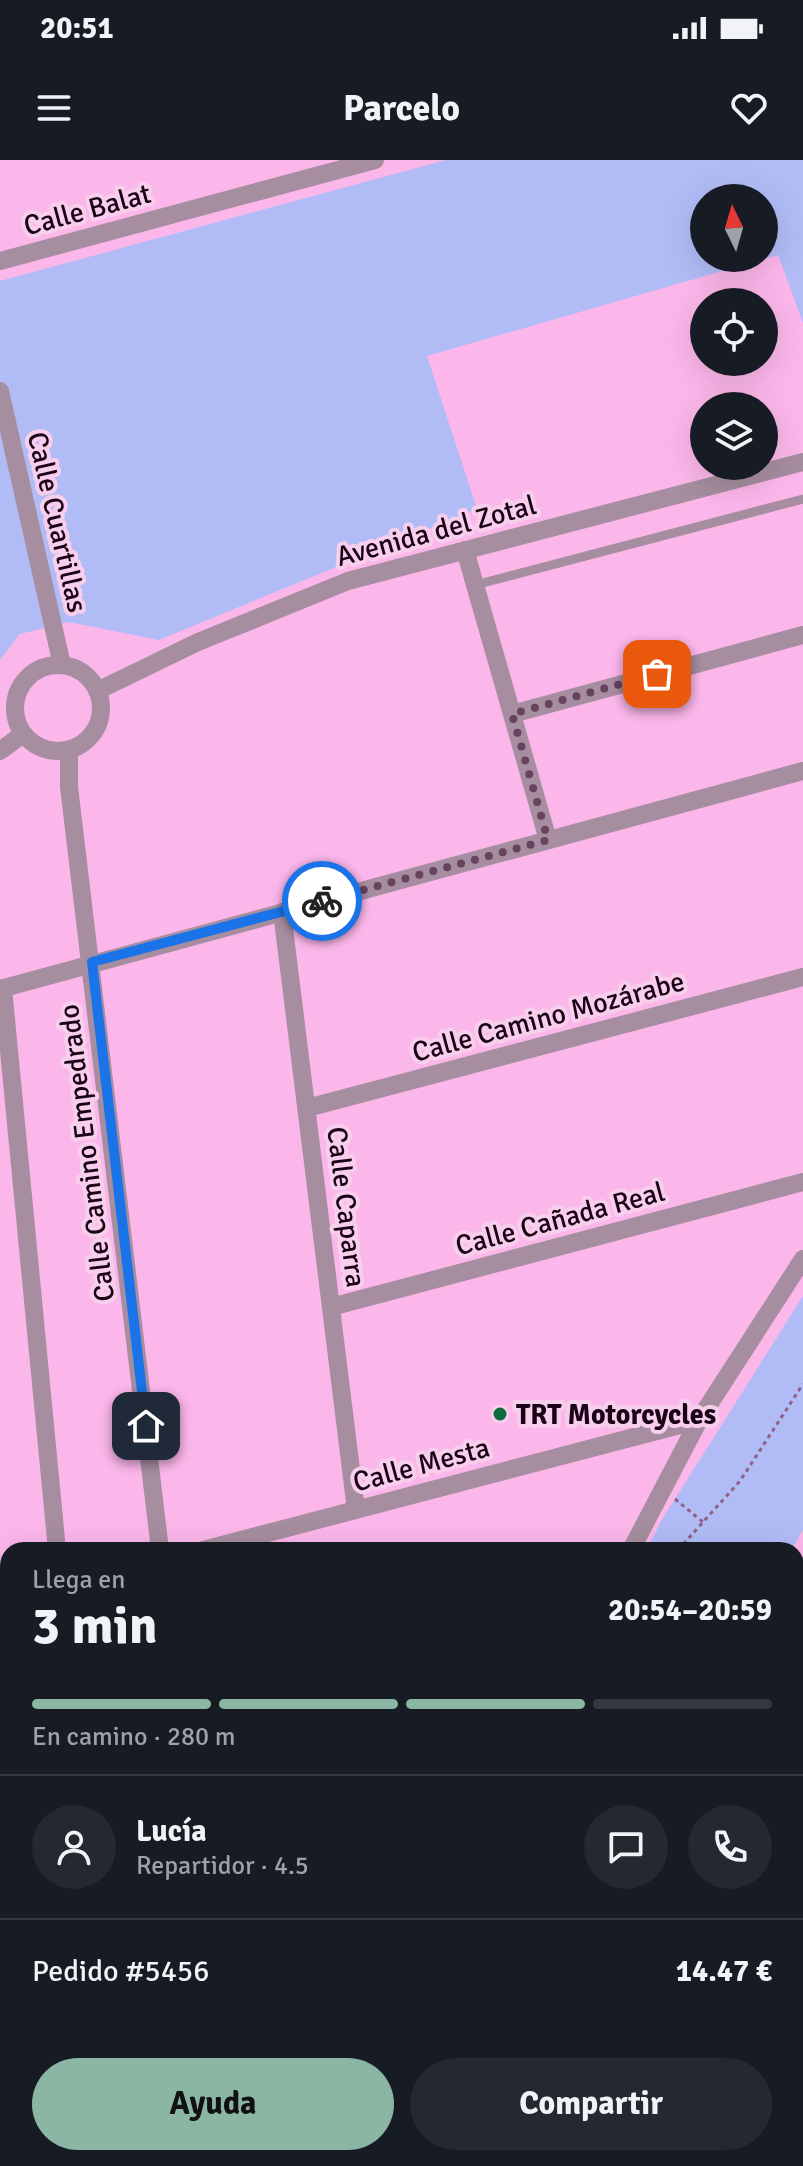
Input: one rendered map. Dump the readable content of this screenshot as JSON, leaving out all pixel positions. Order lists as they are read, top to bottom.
{
  "streets": {
    "street": [
      "Calle Balat",
      "Calle Cuartillas",
      "Avenida del Zotal",
      "Calle Camino Mozárabe",
      "Calle Camino Empedrado",
      "Calle Caparra",
      "Calle Cañada Real",
      "Calle Mesta"
    ]
  },
  "crossings": [
    ["Calle Cuartillas", "Avenida del Zotal"],
    ["Calle Cuartillas", "Calle Camino Empedrado"],
    ["Avenida del Zotal", "Calle Camino Empedrado"],
    ["Calle Camino Mozárabe", "Calle Caparra"],
    ["Calle Caparra", "Calle Cañada Real"],
    ["Calle Caparra", "Calle Mesta"]
  ],
  "places": ["TRT Motorcycles"],
  "north": "top",
  "page": {
    "status": "20:51",
    "header": "Parcelo",
    "heading": ["3 min", "Llega en", "20:54–20:59"],
    "panel": [
      "Lucía",
      "Repartidor · 4.5",
      "Pedido #5456",
      "14.47 €"
    ],
    "bar": "En camino · 280 m",
    "buttons": ["Ayuda", "Compartir"]
  }
}
